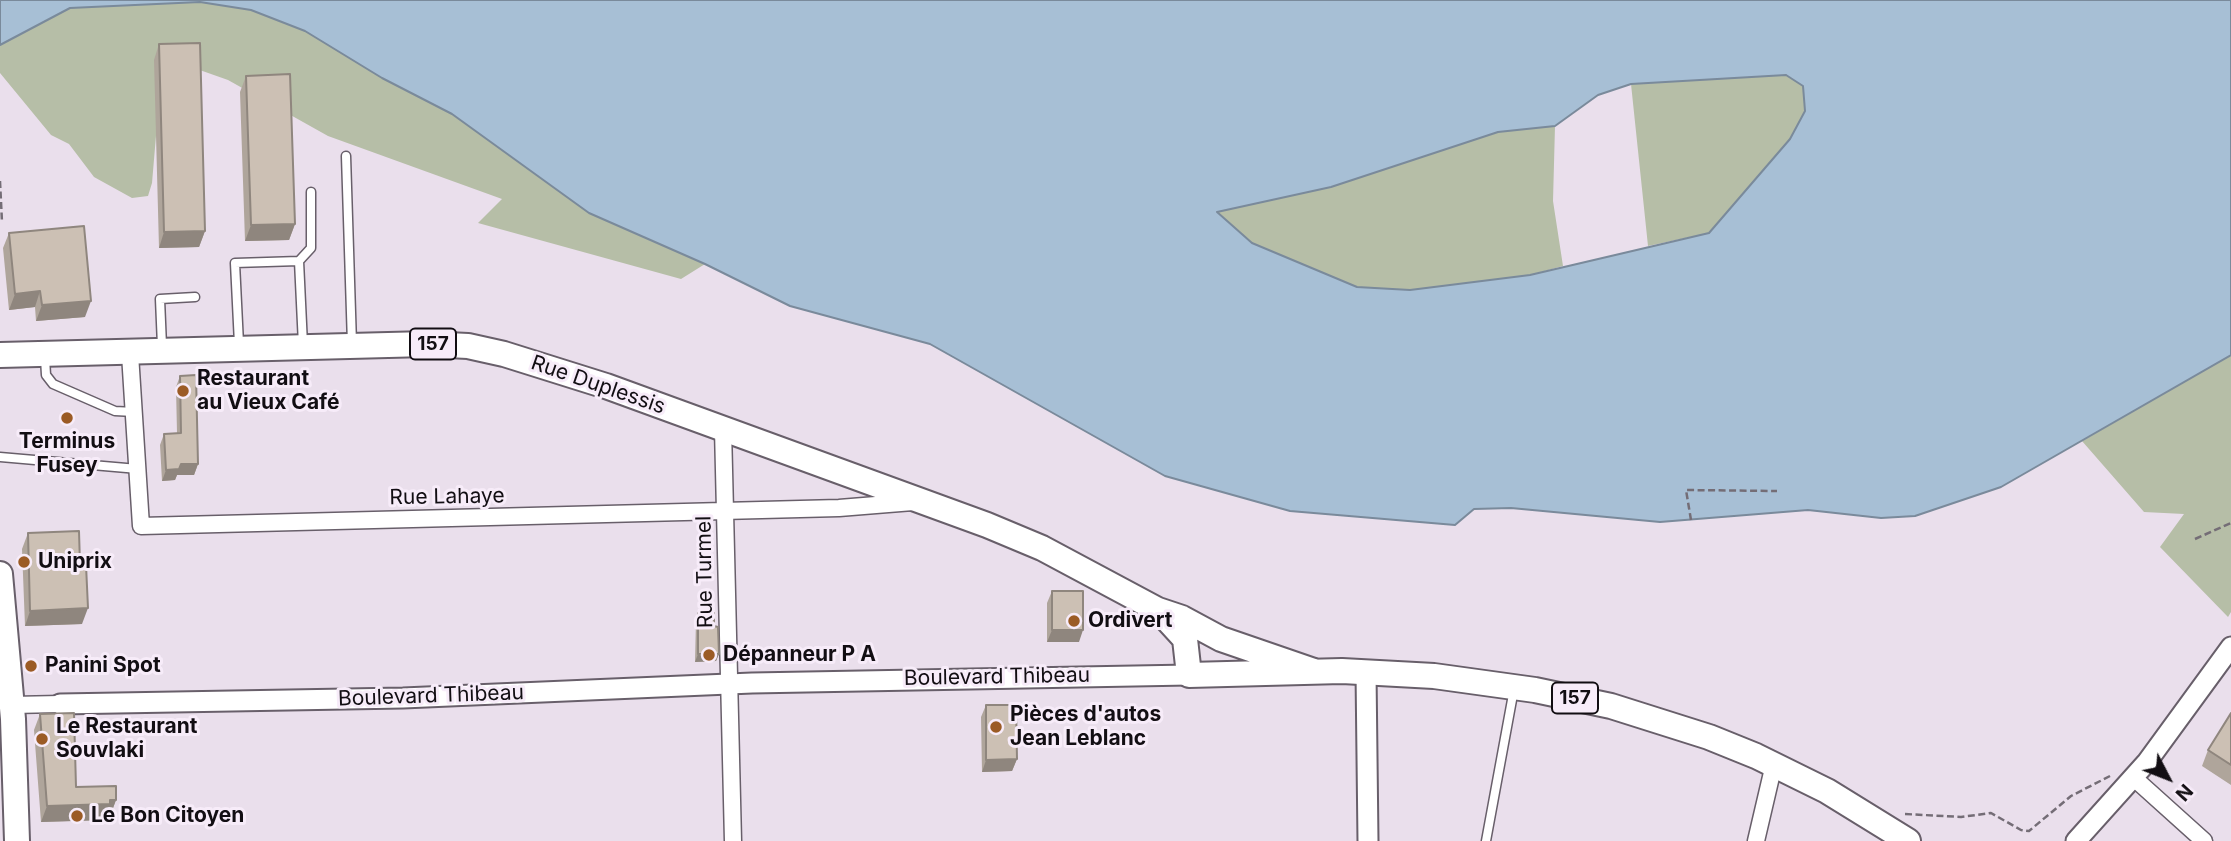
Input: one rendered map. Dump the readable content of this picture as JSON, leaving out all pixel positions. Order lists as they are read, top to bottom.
{
  "streets": {
    "main road": ["157", "Rue Duplessis", "Boulevard Thibeau"],
    "street": ["Rue Lahaye", "Rue Turmel"]
  },
  "crossings": [
    ["Rue Duplessis", "Rue Lahaye"],
    ["Rue Duplessis", "Rue Turmel"],
    ["Rue Duplessis", "Boulevard Thibeau"],
    ["Rue Lahaye", "Rue Turmel"],
    ["Rue Turmel", "Boulevard Thibeau"]
  ],
  "places": [
    "Restaurant au Vieux Café",
    "Terminus Fusey",
    "Uniprix",
    "Ordivert",
    "Dépanneur P A",
    "Panini Spot",
    "Pièces d'autos Jean Leblanc",
    "Le Restaurant Souvlaki",
    "Le Bon Citoyen"
  ],
  "north": "bottom right"
}
